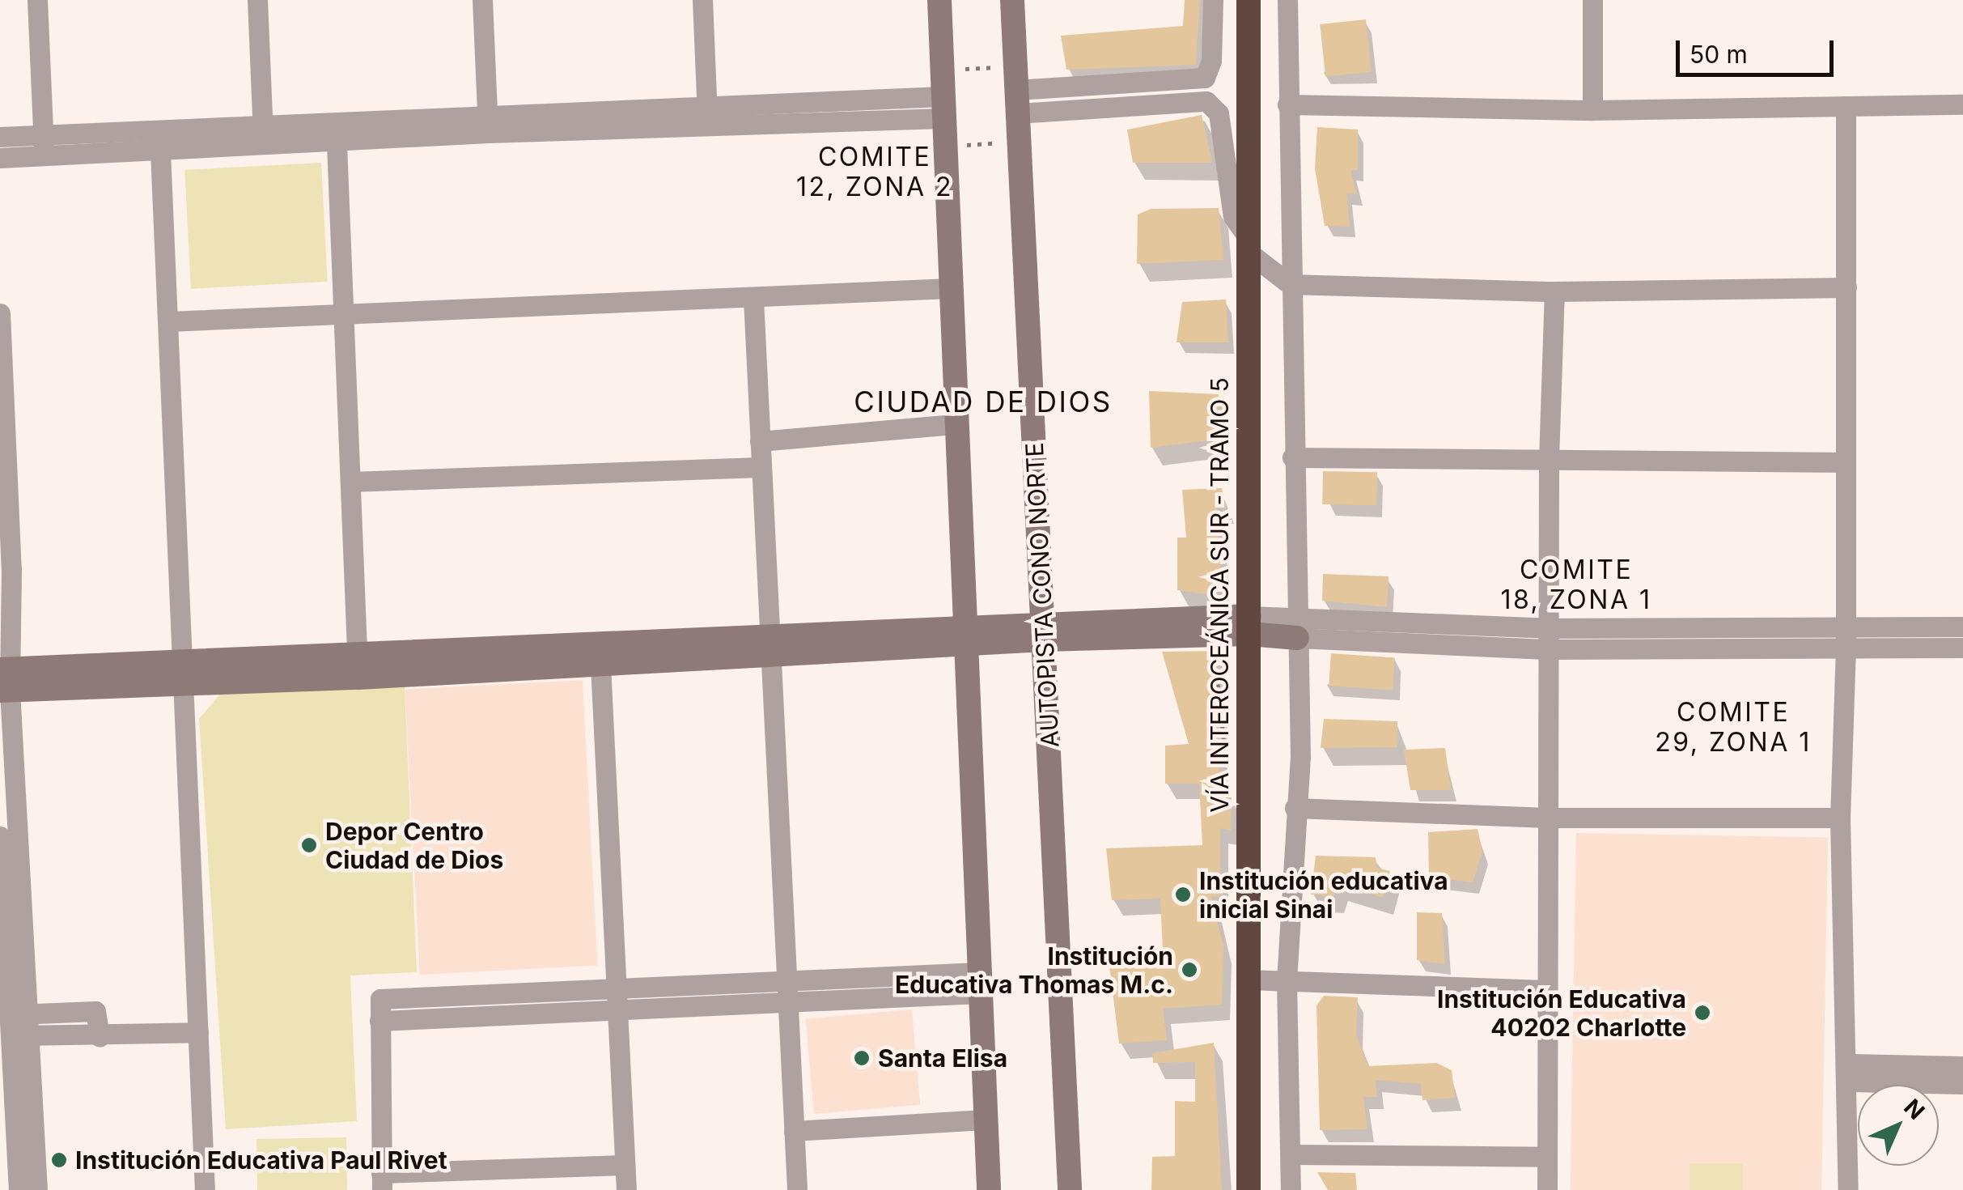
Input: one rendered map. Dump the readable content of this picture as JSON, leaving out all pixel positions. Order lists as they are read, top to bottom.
{
  "streets": {
    "highway": ["VÍA INTEROCEÁNICA SUR - TRAMO 5"],
    "main road": ["AUTOPISTA CONO NORTE"]
  },
  "districts": [
    "COMITE 12, ZONA 2",
    "CIUDAD DE DIOS",
    "COMITE 18, ZONA 1",
    "COMITE 29, ZONA 1"
  ],
  "places": [
    "Depor Centro Ciudad de Dios",
    "Institución educativa inicial Sinai",
    "Institución Educativa Thomas M.c.",
    "Institución Educativa 40202 Charlotte",
    "Santa Elisa",
    "Institución Educativa Paul Rivet"
  ],
  "scale_bar": "50 m",
  "north": "top right"
}
